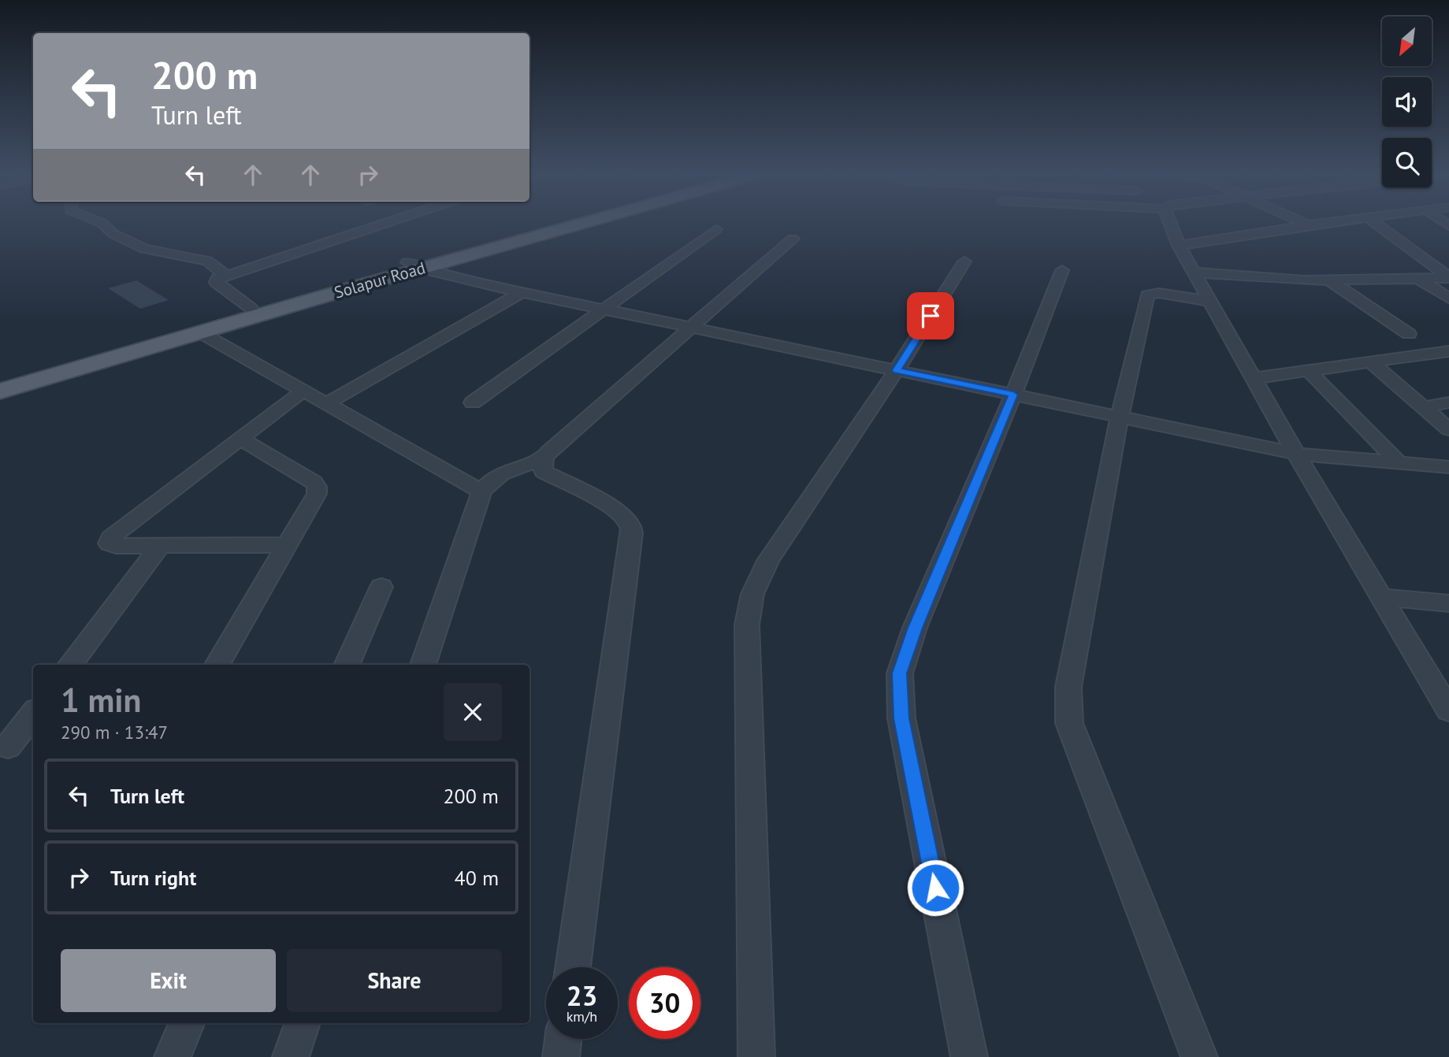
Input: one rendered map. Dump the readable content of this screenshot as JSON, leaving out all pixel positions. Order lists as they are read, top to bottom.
{
  "streets": {
    "main road": ["Solapur Road"]
  },
  "north": "bottom left",
  "page": {
    "turn": ["200 m", "Turn left"],
    "heading": ["1 min", "290 m · 13:47"],
    "list": [
      {
        "name": "Turn left",
        "value": "200 m"
      },
      {
        "name": "Turn right",
        "value": "40 m"
      }
    ],
    "buttons": ["Exit", "Share"],
    "speed": "23 km/h",
    "limit": "30"
  }
}
